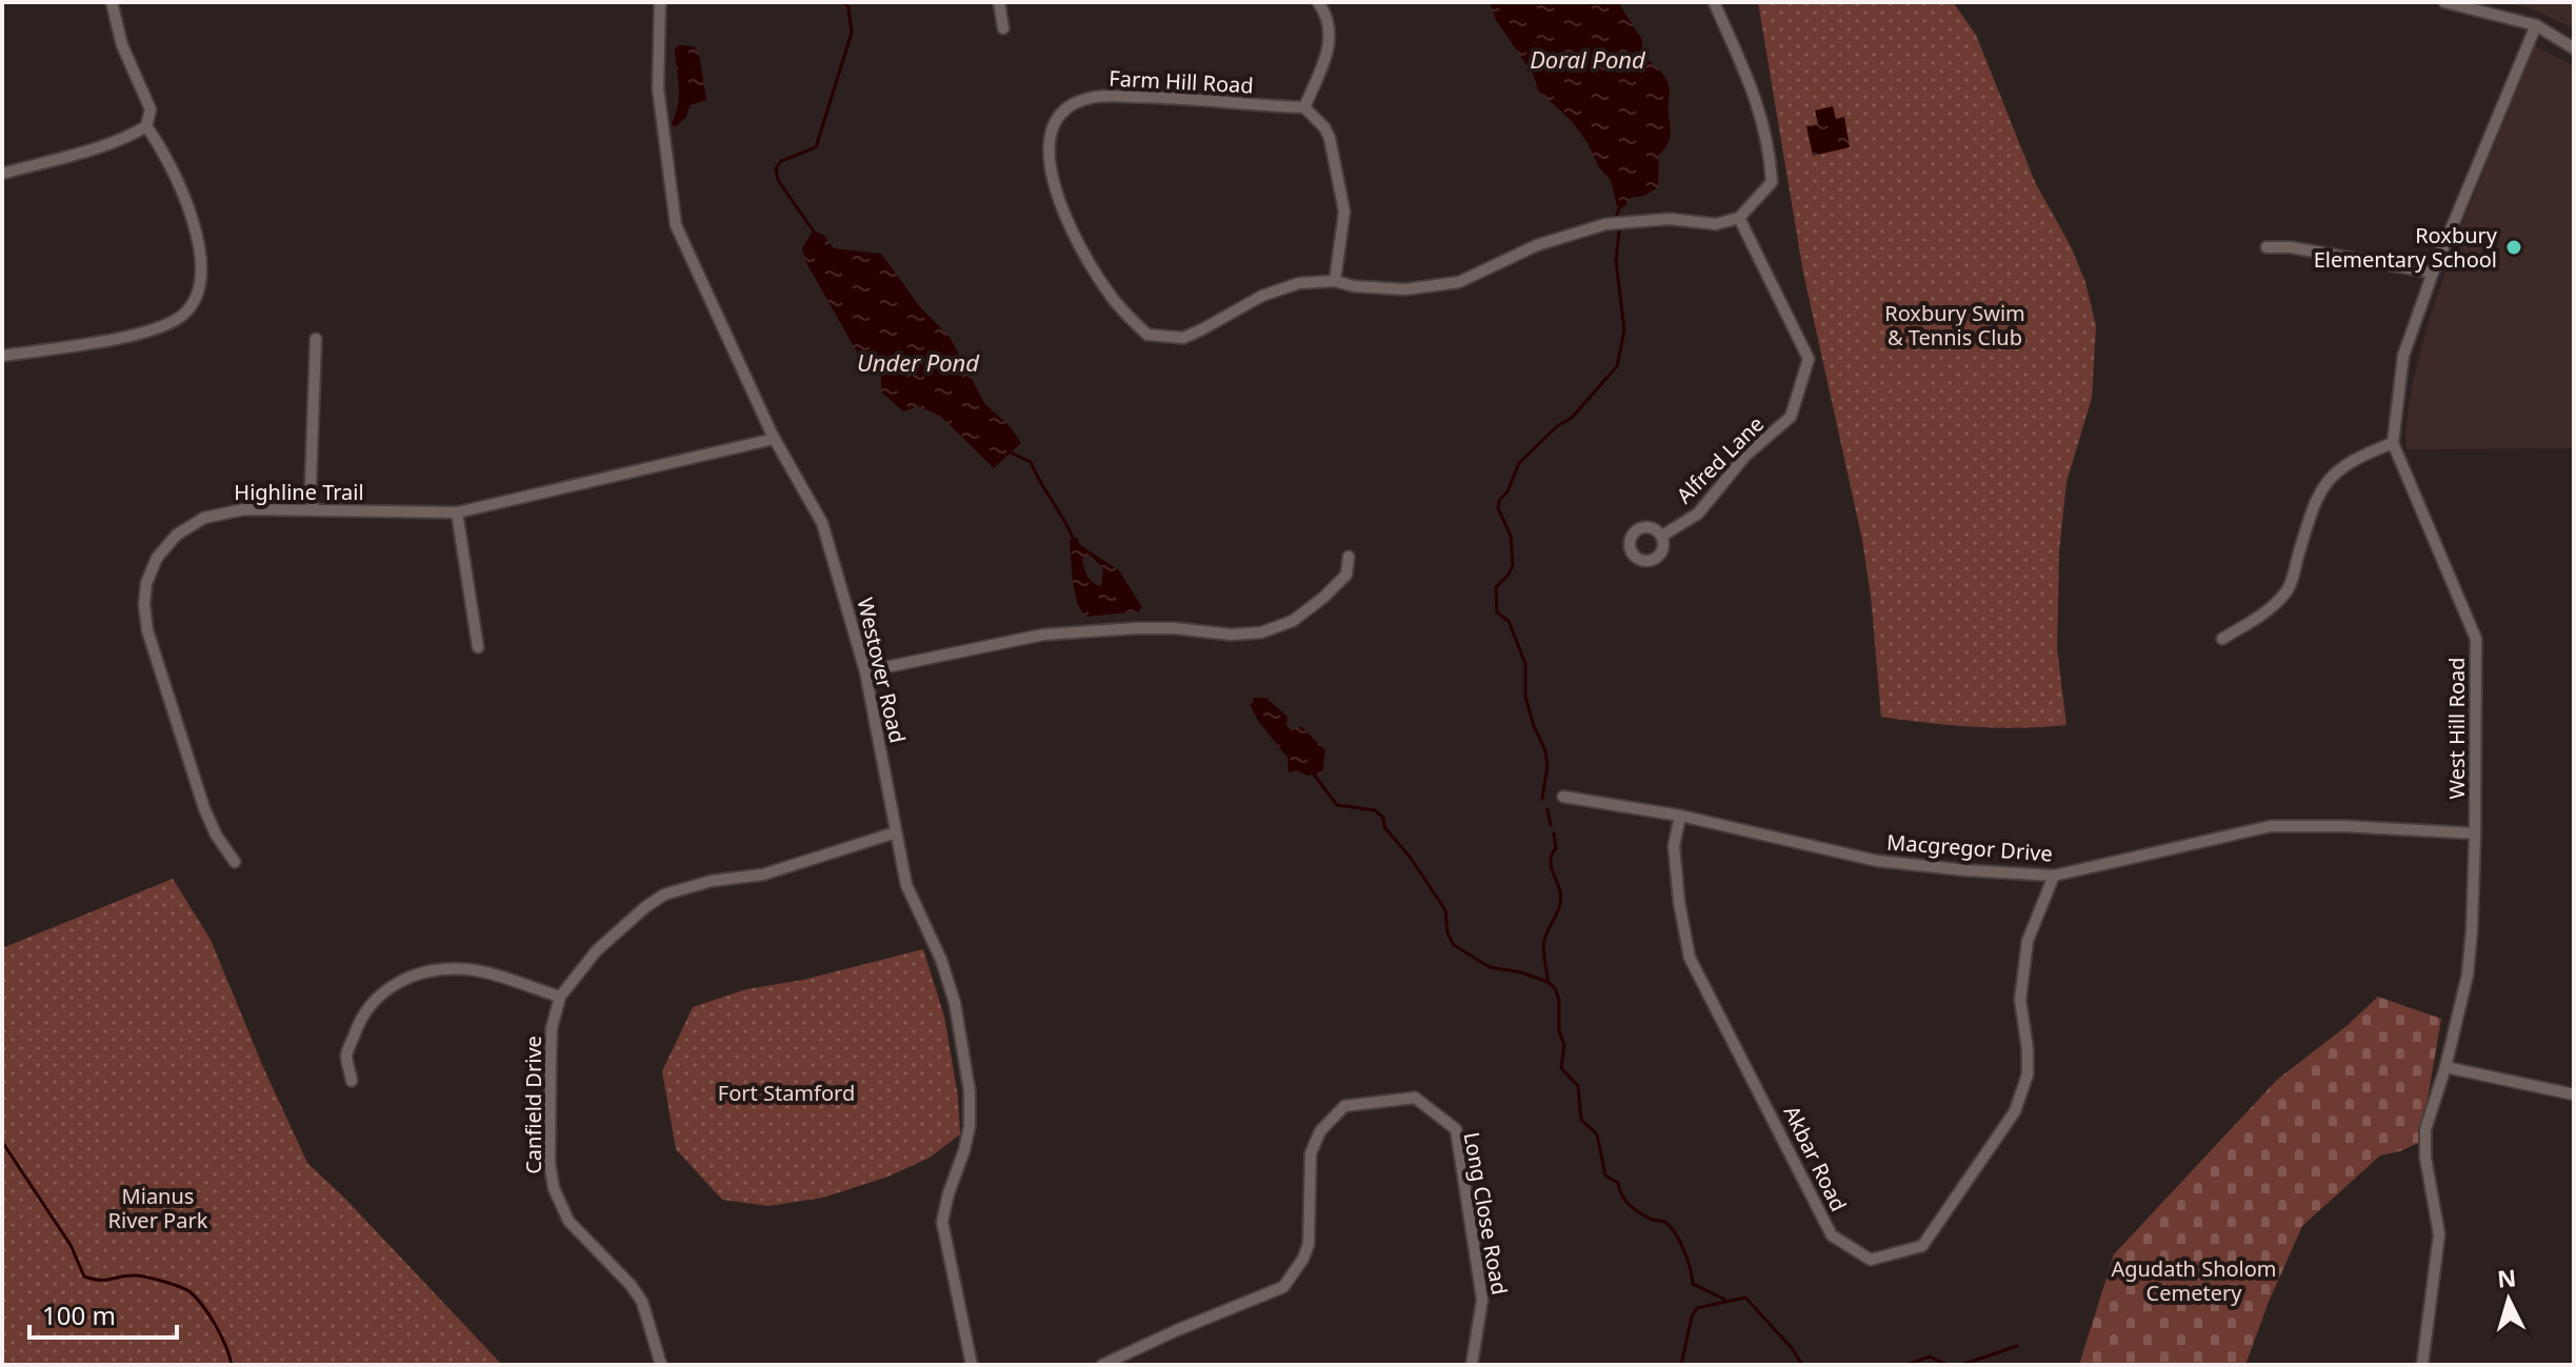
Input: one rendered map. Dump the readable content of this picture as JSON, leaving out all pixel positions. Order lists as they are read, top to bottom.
{
  "streets": {
    "street": [
      "Farm Hill Road",
      "Alfred Lane",
      "Highline Trail",
      "Westover Road",
      "West Hill Road",
      "Macgregor Drive",
      "Canfield Drive",
      "Akbar Road",
      "Long Close Road"
    ]
  },
  "crossings": [
    ["Farm Hill Road", "Alfred Lane"],
    ["Highline Trail", "Westover Road"],
    ["Westover Road", "Canfield Drive"],
    ["West Hill Road", "Macgregor Drive"],
    ["Macgregor Drive", "Akbar Road"]
  ],
  "water": ["Doral Pond", "Under Pond"],
  "parks": [
    "Roxbury Swim & Tennis Club",
    "Fort Stamford",
    "Mianus River Park",
    "Agudath Sholom Cemetery"
  ],
  "places": ["Roxbury Elementary School"],
  "scale_bar": "100 m",
  "north": "top"
}
